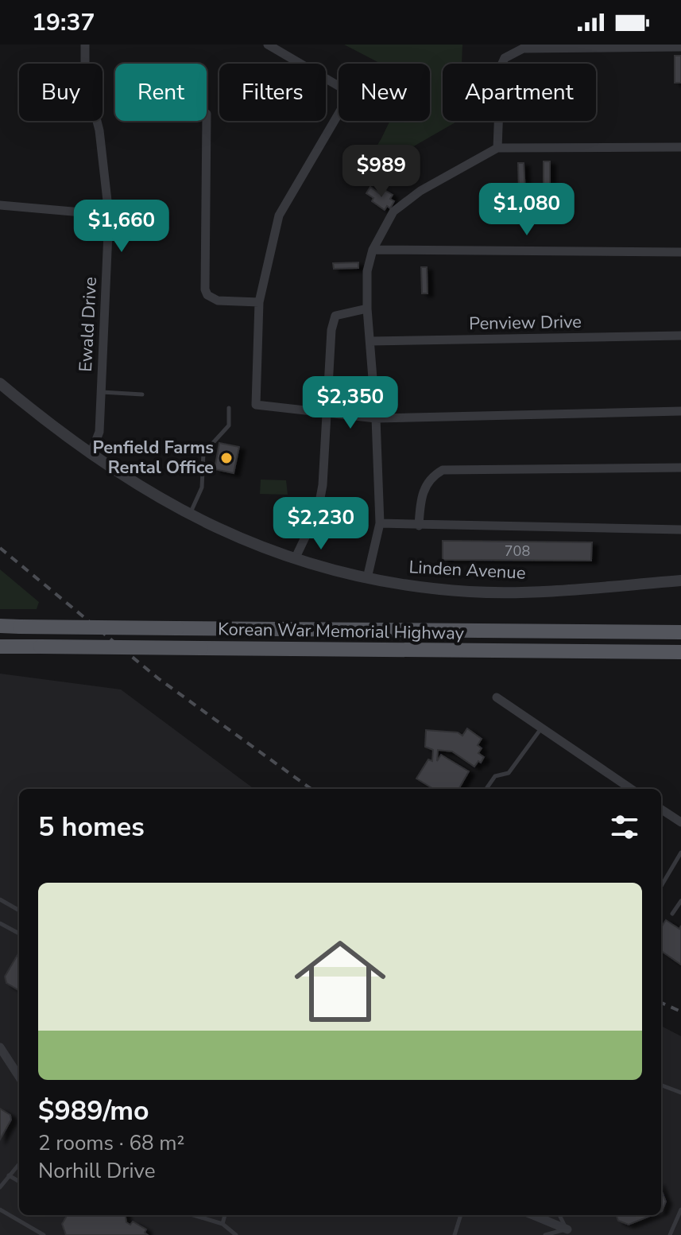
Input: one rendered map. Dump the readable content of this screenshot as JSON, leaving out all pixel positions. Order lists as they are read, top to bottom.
{
  "streets": {
    "main road": ["Korean War Memorial Highway"],
    "street": ["Penview Drive", "Ewald Drive", "Linden Avenue"]
  },
  "crossings": [
    ["Ewald Drive", "Linden Avenue"]
  ],
  "places": ["Penfield Farms Rental Office"],
  "house_numbers": ["708"],
  "page": {
    "status": "19:37",
    "chip": [
      "Buy",
      "Rent",
      "Filters",
      "New",
      "Apartment"
    ],
    "price": [
      "$989",
      "$1,080",
      "$1,660",
      "$2,350",
      "$2,230"
    ],
    "heading": "5 homes",
    "list": [
      {
        "name": "$989/mo",
        "note": "2 rooms · 68 m² · Norhill Drive"
      }
    ]
  }
}
